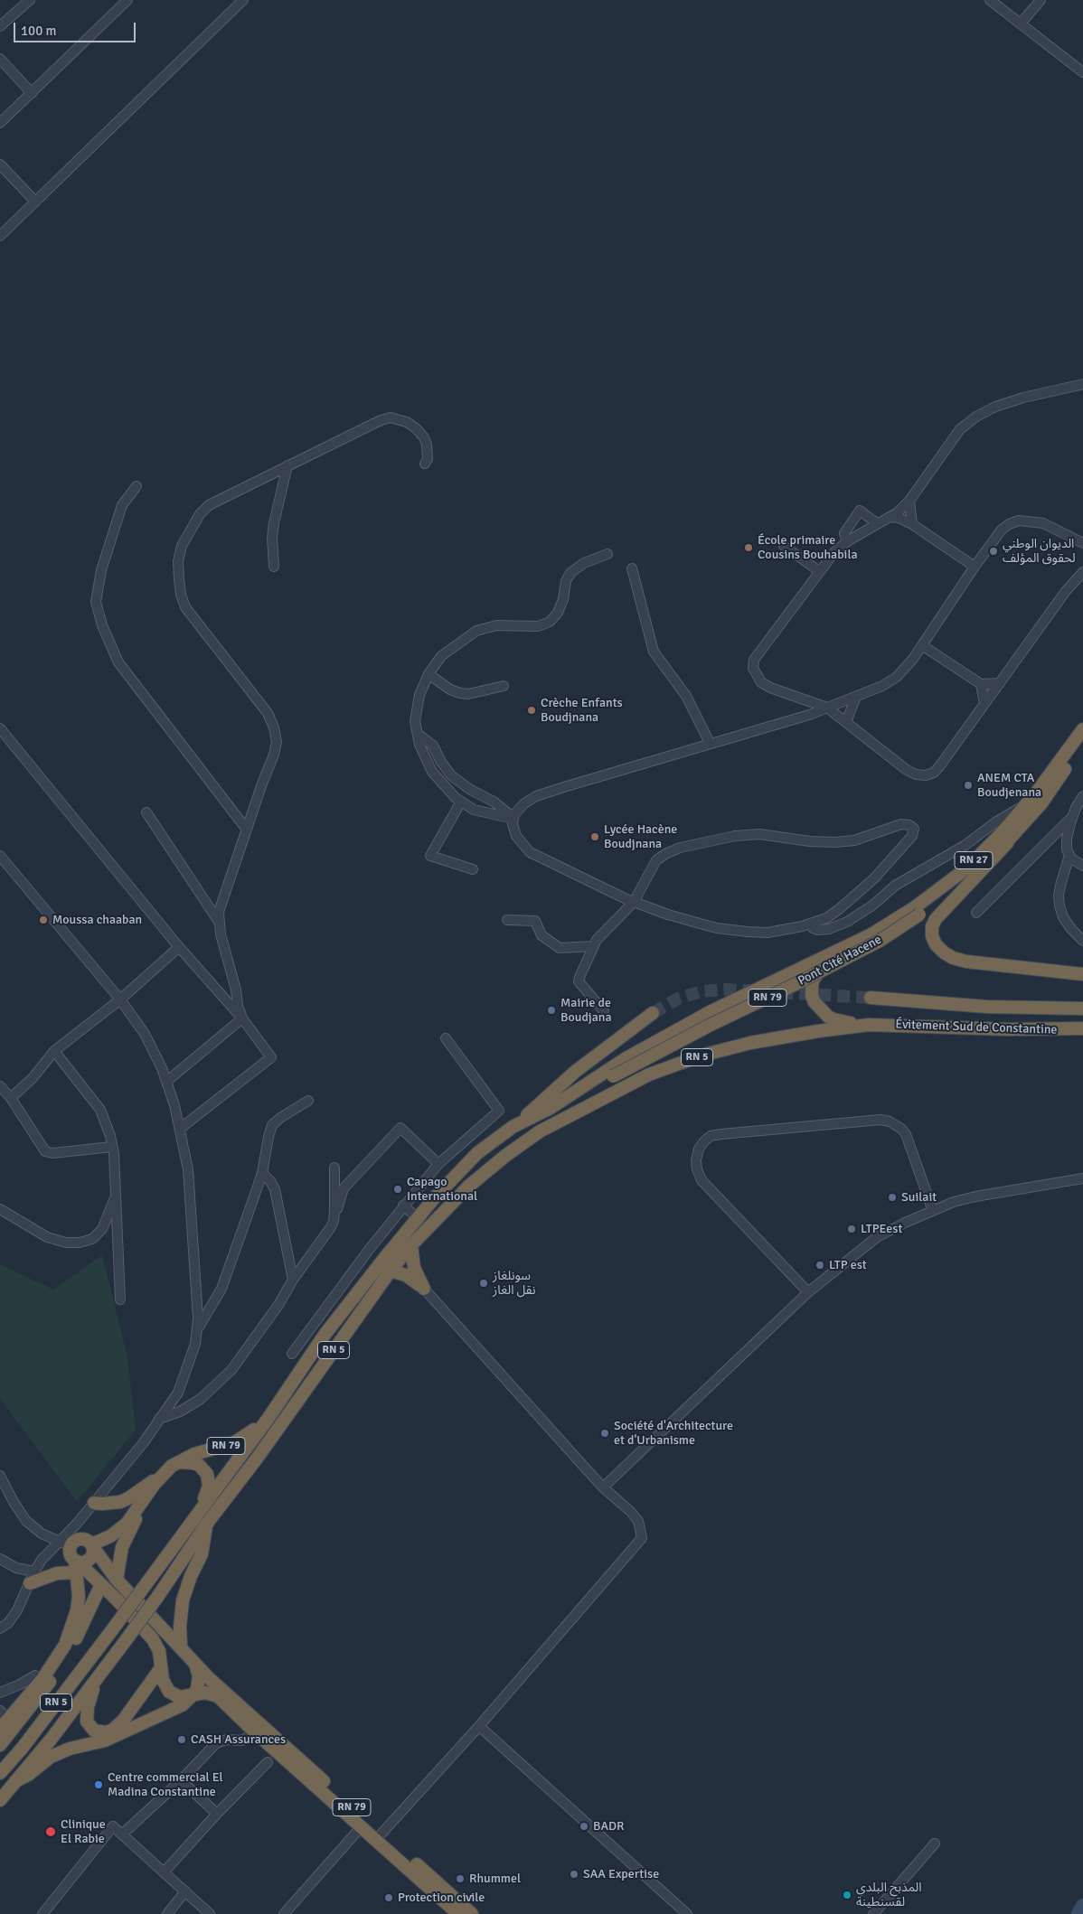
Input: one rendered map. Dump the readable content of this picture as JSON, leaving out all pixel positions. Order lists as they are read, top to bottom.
{
  "streets": {
    "highway": [
      "RN 27",
      "Pont Cité Hacene",
      "RN 79",
      "Évitement Sud de Constantine",
      "RN 5"
    ]
  },
  "crossings": [
    ["RN 27", "Pont Cité Hacene"],
    ["Pont Cité Hacene", "RN 79"],
    ["RN 79", "RN 5"],
    ["Évitement Sud de Constantine", "RN 5"]
  ],
  "places": [
    "École primaire Cousins Bouhabila",
    "الديوان الوطني لحقوق المؤلف",
    "Crèche Enfants Boudjnana",
    "ANEM CTA Boudjenana",
    "Lycée Hacène Boudjnana",
    "Moussa chaaban",
    "Mairie de Boudjana",
    "Capago International",
    "Suilait",
    "LTPEest",
    "LTP est",
    "سونلغاز نقل الغاز",
    "Société d'Architecture et d'Urbanisme",
    "CASH Assurances",
    "Centre commercial El Madina Constantine",
    "BADR",
    "Clinique El Rabie",
    "SAA Expertise",
    "Rhummel",
    "المذبح البلدي لقسنطينة",
    "Protection civile"
  ],
  "scale_bar": "100 m"
}
